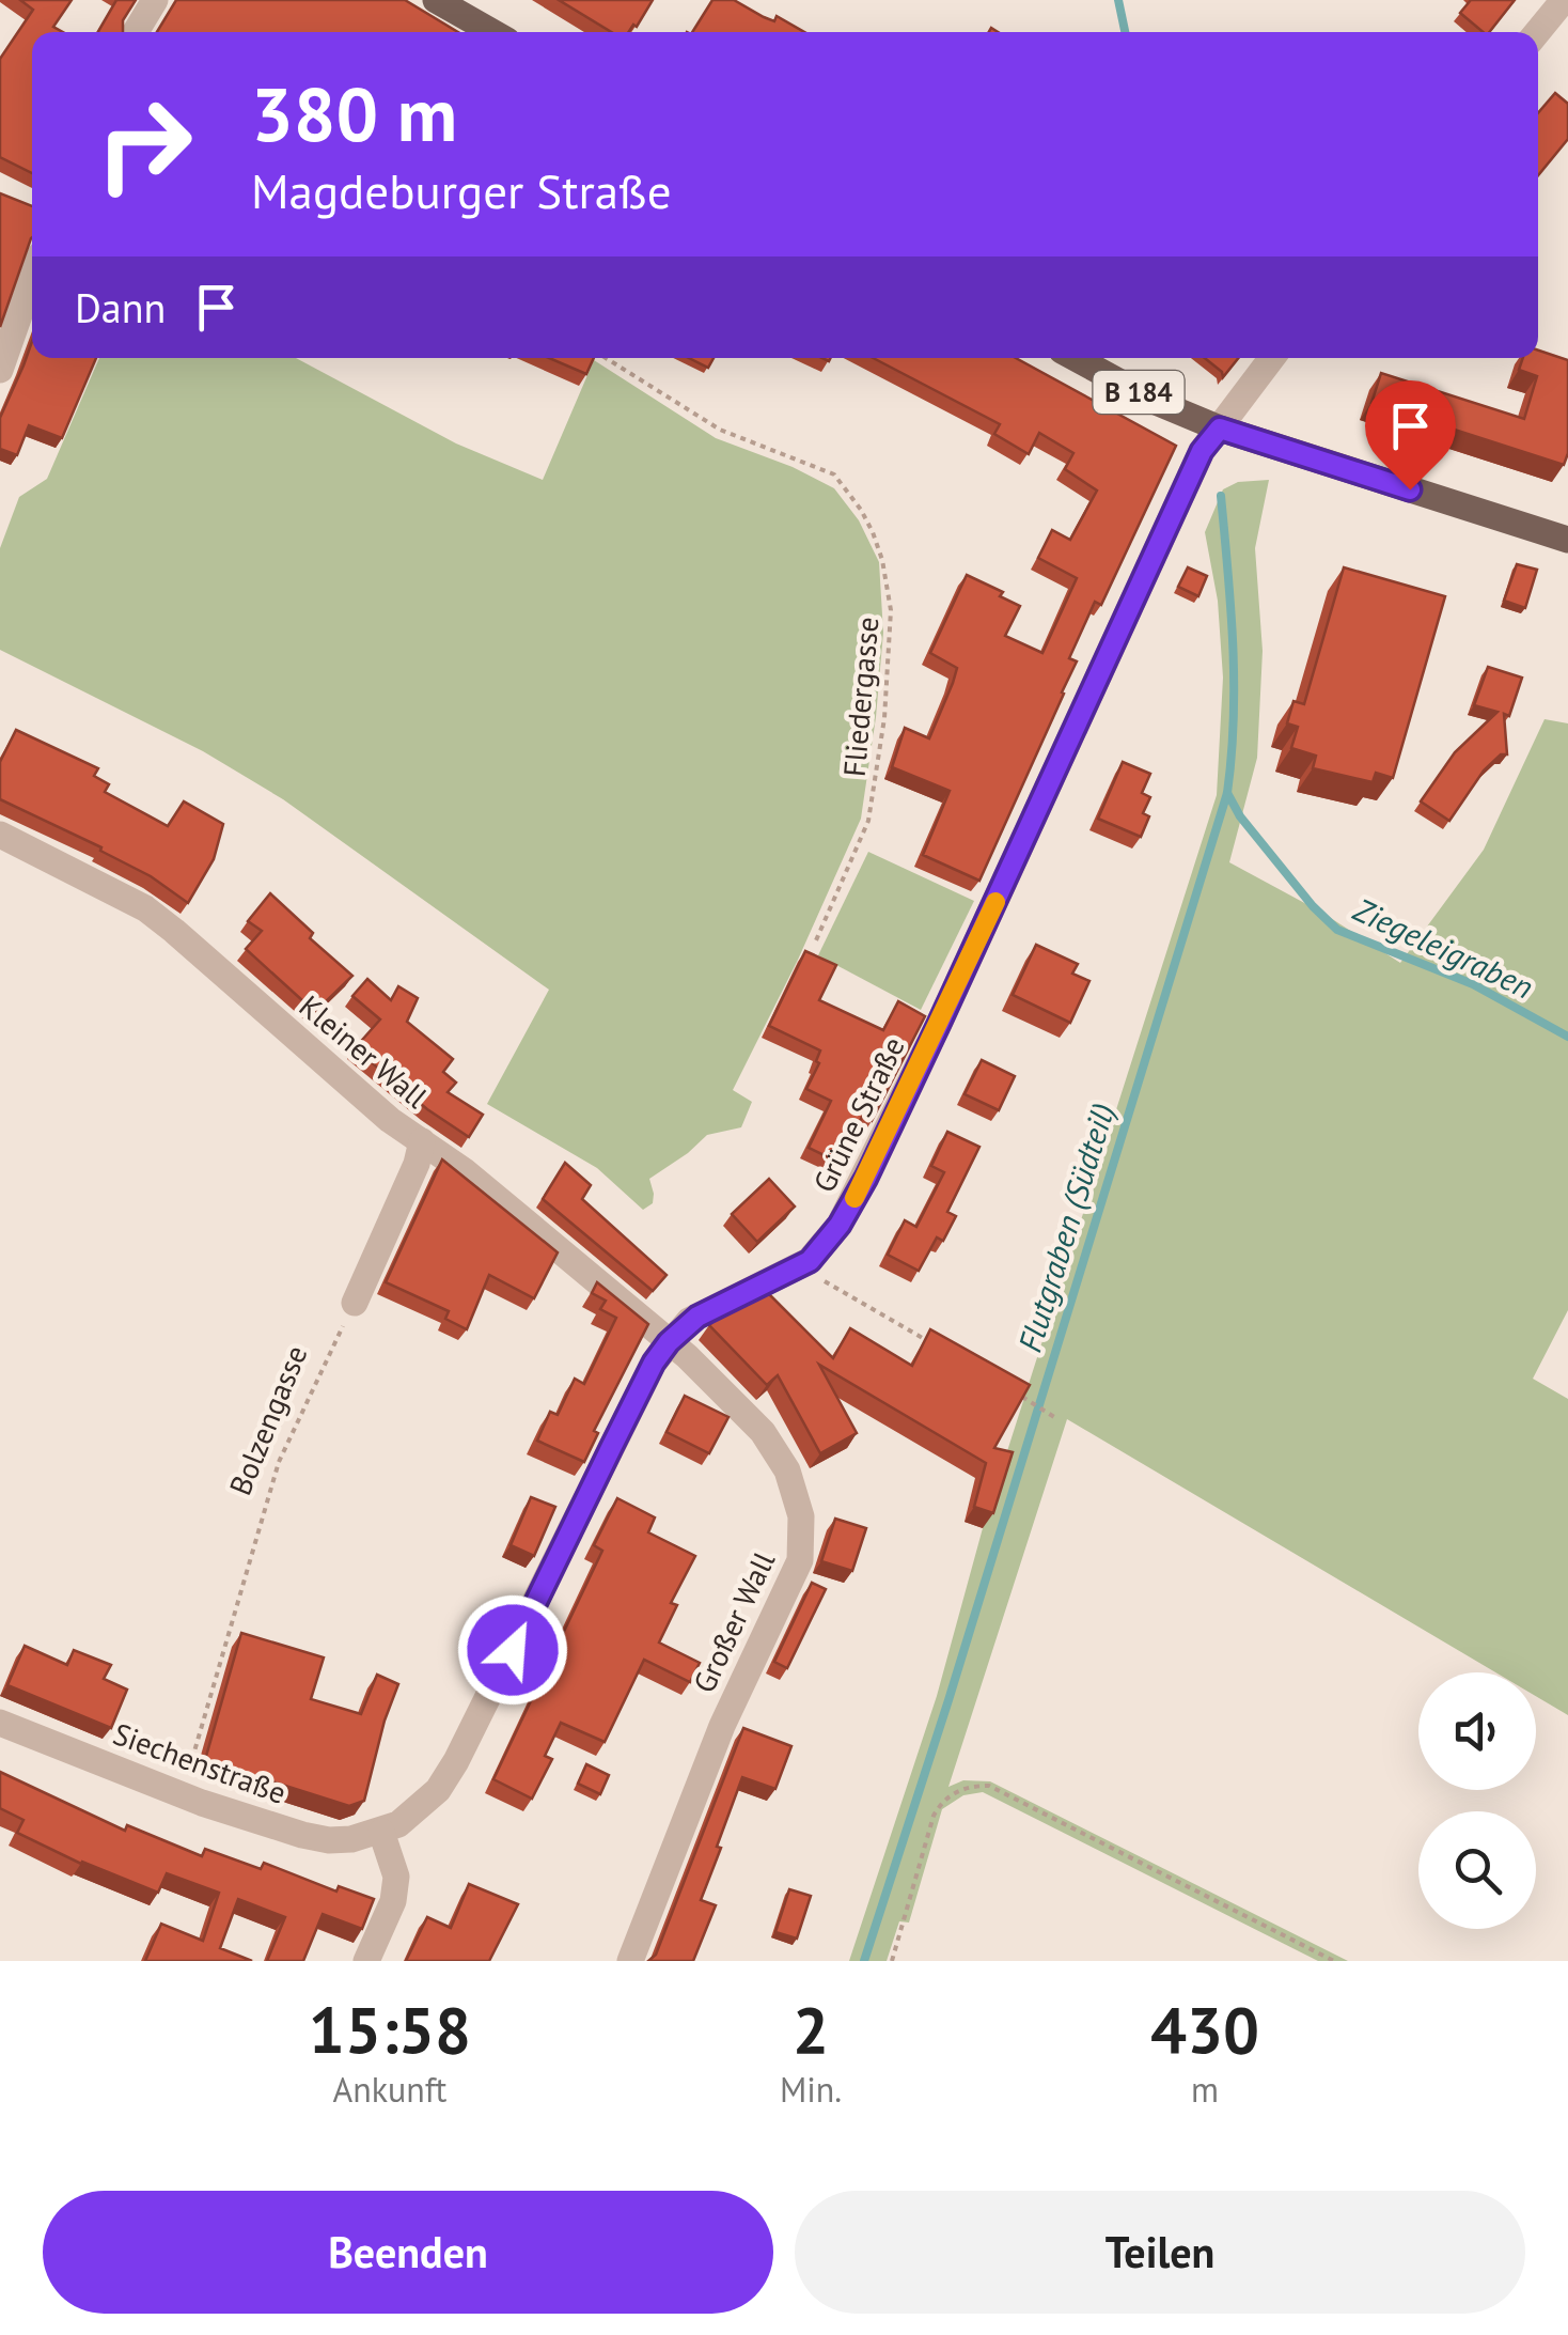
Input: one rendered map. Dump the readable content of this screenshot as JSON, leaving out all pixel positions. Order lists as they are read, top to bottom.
{
  "streets": {
    "main road": ["B 184"],
    "street": [
      "Kleiner Wall",
      "Grüne Straße",
      "Großer Wall",
      "Siechenstraße"
    ],
    "path": ["Fliedergasse", "Bolzengasse"]
  },
  "crossings": [
    ["B 184", "Grüne Straße"],
    ["Kleiner Wall", "Grüne Straße"],
    ["Kleiner Wall", "Großer Wall"],
    ["Grüne Straße", "Großer Wall"],
    ["Grüne Straße", "Siechenstraße"],
    ["Bolzengasse", "Siechenstraße"]
  ],
  "water": ["Ziegeleigraben", "Flutgraben (Südteil)"],
  "page": {
    "turn": ["380 m", "Magdeburger Straße"],
    "then": "Dann",
    "eta": [
      "15:58",
      "Ankunft",
      "2",
      "Min.",
      "430",
      "m"
    ],
    "buttons": ["Beenden", "Teilen"]
  }
}
